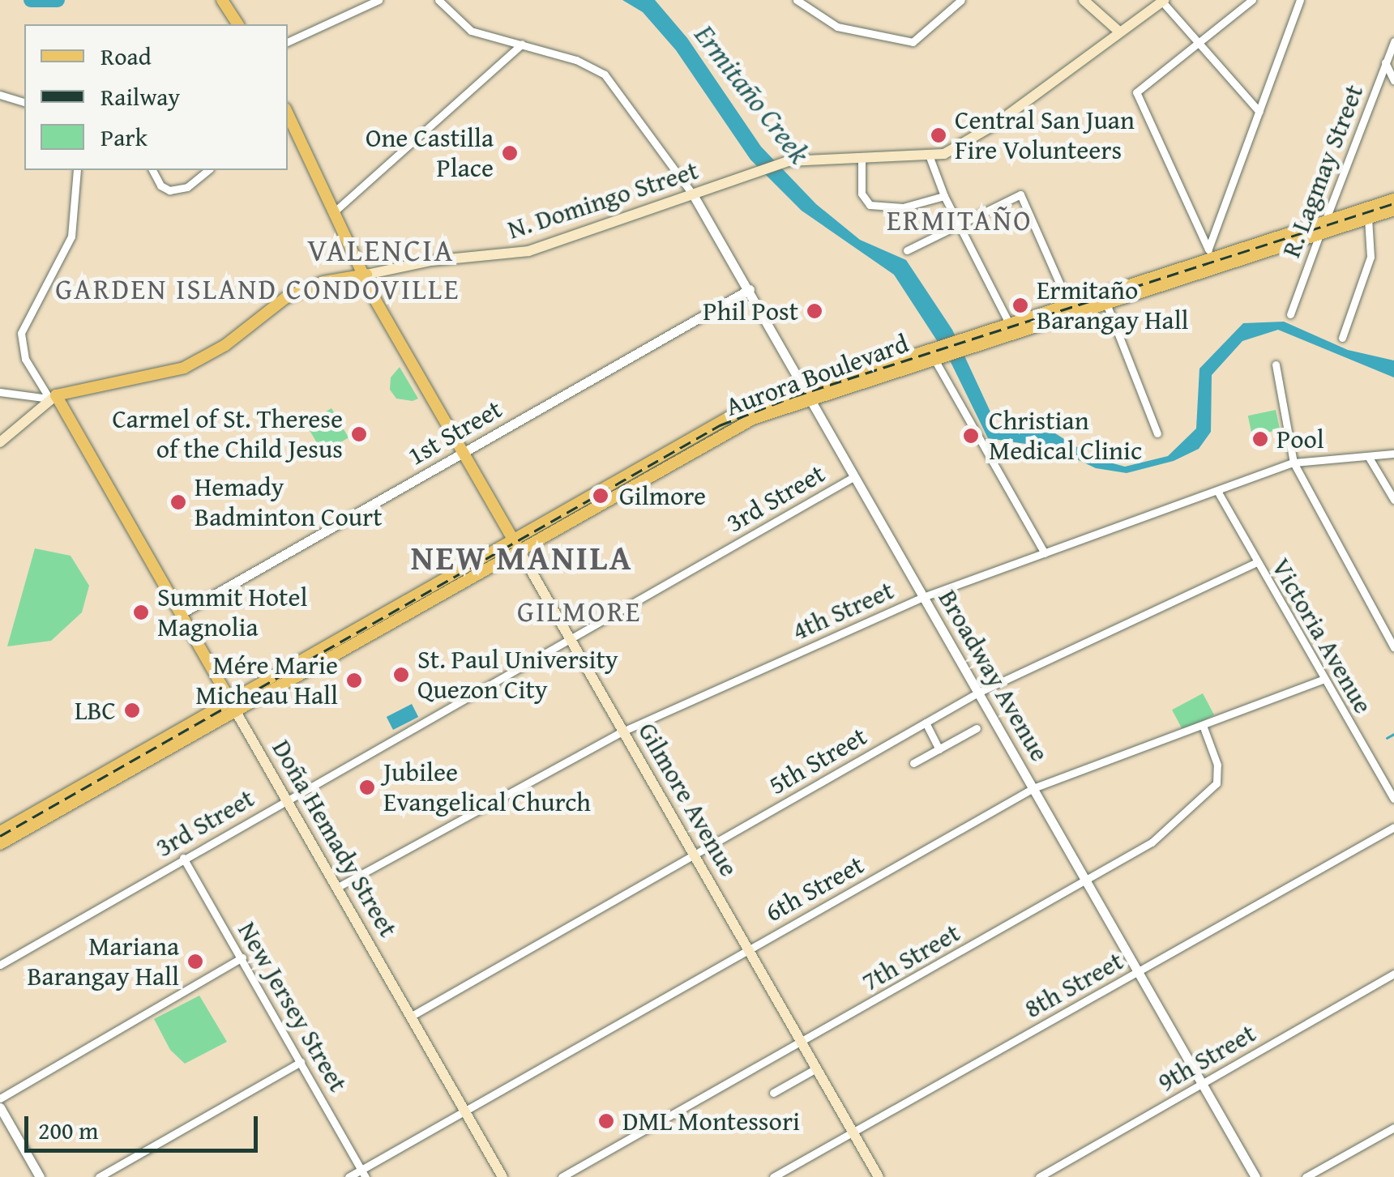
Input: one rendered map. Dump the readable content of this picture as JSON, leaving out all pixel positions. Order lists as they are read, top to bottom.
{
  "streets": {
    "main road": [
      "N. Domingo Street",
      "Aurora Boulevard",
      "Gilmore Avenue",
      "Doña Hemady Street"
    ],
    "street": [
      "R. Lagmay Street",
      "1st Street",
      "3rd Street",
      "4th Street",
      "Victoria Avenue",
      "Broadway Avenue",
      "5th Street",
      "6th Street",
      "7th Street",
      "8th Street",
      "New Jersey Street",
      "9th Street"
    ]
  },
  "crossings": [
    ["R. Lagmay Street", "Aurora Boulevard"],
    ["N. Domingo Street", "Broadway Avenue"],
    ["N. Domingo Street", "Gilmore Avenue"],
    ["N. Domingo Street", "Doña Hemady Street"],
    ["Aurora Boulevard", "Broadway Avenue"],
    ["Aurora Boulevard", "Gilmore Avenue"],
    ["Aurora Boulevard", "Doña Hemady Street"],
    ["1st Street", "Broadway Avenue"],
    ["1st Street", "Gilmore Avenue"],
    ["1st Street", "Doña Hemady Street"],
    ["3rd Street", "Broadway Avenue"],
    ["3rd Street", "Gilmore Avenue"],
    ["3rd Street", "Doña Hemady Street"],
    ["3rd Street", "New Jersey Street"],
    ["4th Street", "Victoria Avenue"],
    ["4th Street", "Broadway Avenue"],
    ["4th Street", "Gilmore Avenue"],
    ["4th Street", "Doña Hemady Street"],
    ["Victoria Avenue", "5th Street"],
    ["Victoria Avenue", "6th Street"],
    ["Broadway Avenue", "5th Street"],
    ["Broadway Avenue", "6th Street"],
    ["Broadway Avenue", "7th Street"],
    ["Broadway Avenue", "8th Street"],
    ["Broadway Avenue", "9th Street"],
    ["5th Street", "Gilmore Avenue"],
    ["5th Street", "Doña Hemady Street"],
    ["Gilmore Avenue", "6th Street"],
    ["Gilmore Avenue", "7th Street"],
    ["Gilmore Avenue", "8th Street"],
    ["Doña Hemady Street", "6th Street"],
    ["6th Street", "7th Street"],
    ["6th Street", "New Jersey Street"]
  ],
  "districts": [
    "ERMITAÑO",
    "VALENCIA",
    "GARDEN ISLAND CONDOVILLE",
    "NEW MANILA",
    "GILMORE"
  ],
  "water": ["Ermitaño Creek"],
  "places": [
    "Central San Juan Fire Volunteers",
    "One Castilla Place",
    "Ermitaño Barangay Hall",
    "Phil Post",
    "Carmel of St. Therese of the Child Jesus",
    "Christian Medical Clinic",
    "Pool",
    "Gilmore",
    "Hemady Badminton Court",
    "Summit Hotel Magnolia",
    "St. Paul University Quezon City",
    "Mére Marie Micheau Hall",
    "LBC",
    "Jubilee Evangelical Church",
    "Mariana Barangay Hall",
    "DML Montessori"
  ],
  "legend": ["Road", "Railway", "Park"],
  "scale_bar": "200 m"
}
